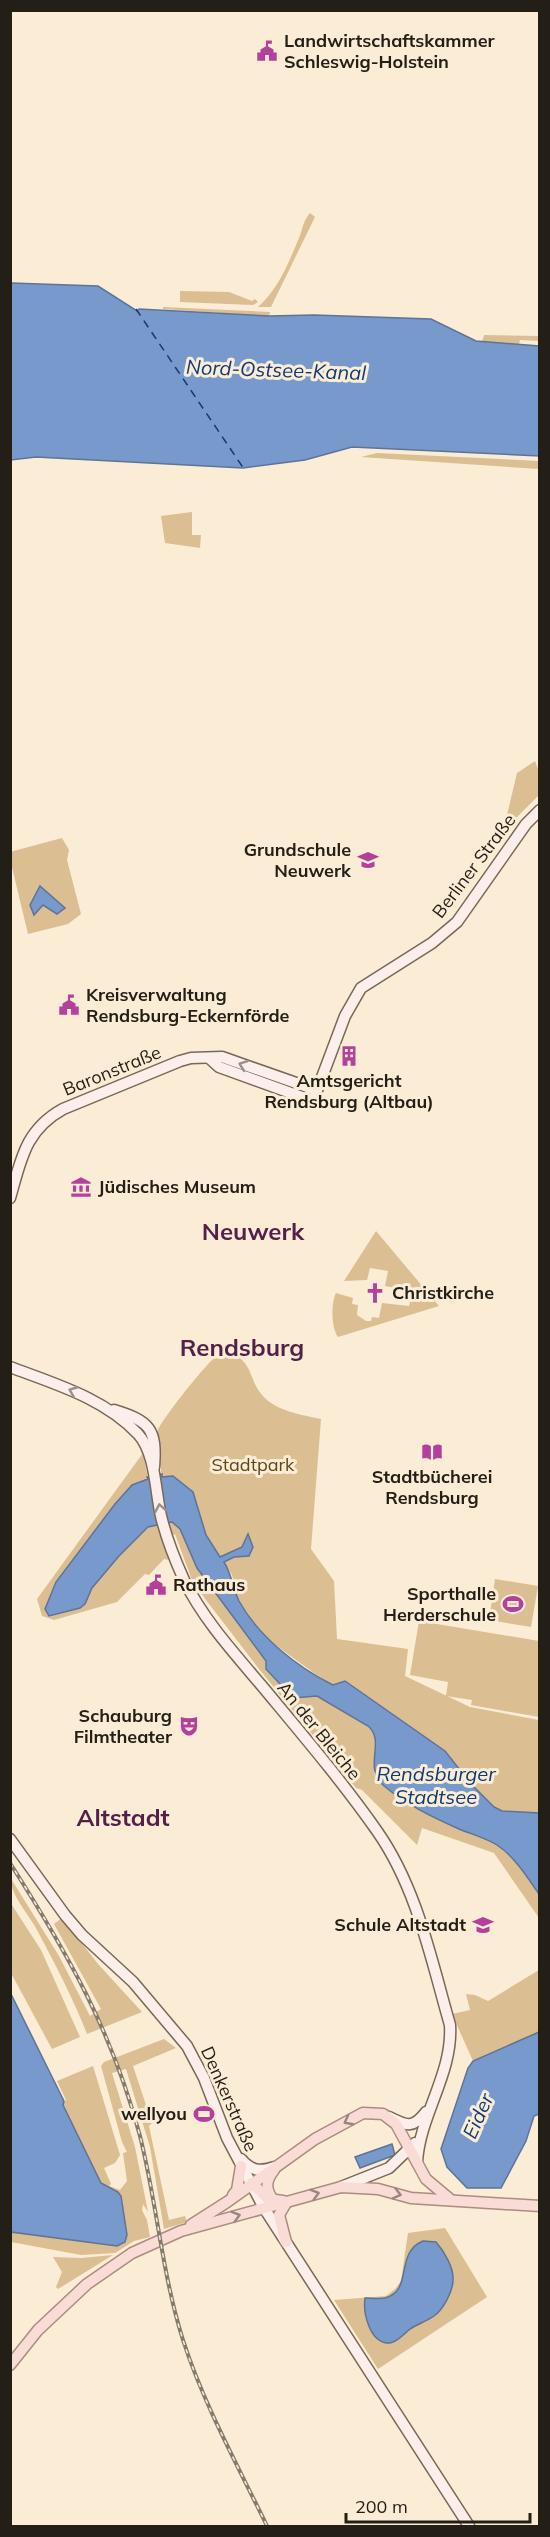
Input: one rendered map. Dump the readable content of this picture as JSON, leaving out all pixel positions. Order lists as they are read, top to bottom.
{
  "streets": {
    "main road": [
      "Berliner Straße",
      "Baronstraße",
      "An der Bleiche",
      "Denkerstraße"
    ]
  },
  "crossings": [
    ["Berliner Straße", "Baronstraße"]
  ],
  "one_way": ["An der Bleiche"],
  "districts": ["Neuwerk", "Rendsburg", "Altstadt"],
  "water": ["Nord-Ostsee-Kanal", "Rendsburger Stadtsee", "Eider"],
  "parks": ["Stadtpark"],
  "places": {
    "public building": ["Landwirtschaftskammer Schleswig-Holstein", "Kreisverwaltung Rendsburg-Eckernförde", "Rathaus"],
    "school or university": ["Grundschule Neuwerk", "Schule Altstadt"],
    "building": ["Amtsgericht Rendsburg (Altbau)"],
    "museum": ["Jüdisches Museum"],
    "church": ["Christkirche"],
    "library": ["Stadtbücherei Rendsburg"],
    "sports": ["Sporthalle Herderschule", "wellyou"],
    "theatre": ["Schauburg Filmtheater"]
  },
  "scale_bar": "200 m"
}
